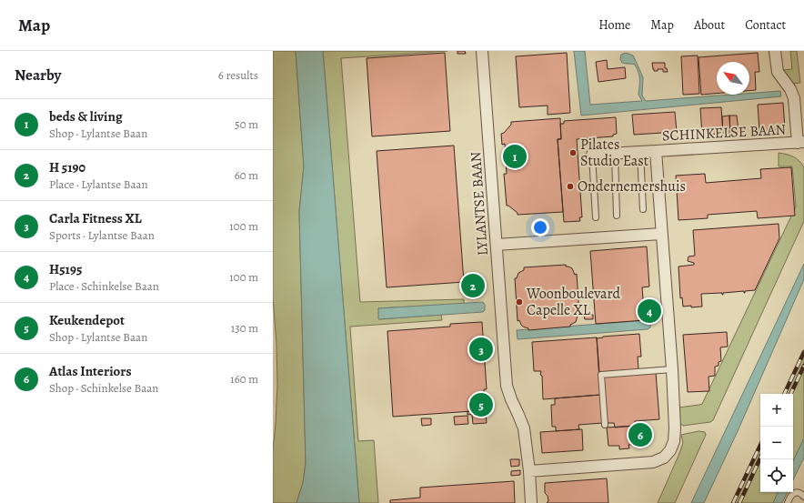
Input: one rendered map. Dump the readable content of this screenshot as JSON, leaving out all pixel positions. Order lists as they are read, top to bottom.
{
  "streets": {
    "street": ["SCHINKELSE BAAN", "LYLANTSE BAAN"]
  },
  "crossings": [
    ["SCHINKELSE BAAN", "LYLANTSE BAAN"]
  ],
  "places": ["Pilates Studio East", "Ondernemershuis", "Woonboulevard Capelle XL"],
  "north": "top left",
  "page": {
    "header": "Map",
    "nav": [
      "Home",
      "Map",
      "About",
      "Contact"
    ],
    "heading": ["Nearby", "6 results"],
    "list": [
      {
        "mark": "1",
        "name": "beds & living",
        "note": "Shop · Lylantse Baan",
        "value": "50 m"
      },
      {
        "mark": "2",
        "name": "H 5190",
        "note": "Place · Lylantse Baan",
        "value": "60 m"
      },
      {
        "mark": "3",
        "name": "Carla Fitness XL",
        "note": "Sports · Lylantse Baan",
        "value": "100 m"
      },
      {
        "mark": "4",
        "name": "H5195",
        "note": "Place · Schinkelse Baan",
        "value": "100 m"
      },
      {
        "mark": "5",
        "name": "Keukendepot",
        "note": "Shop · Lylantse Baan",
        "value": "130 m"
      },
      {
        "mark": "6",
        "name": "Atlas Interiors",
        "note": "Shop · Schinkelse Baan",
        "value": "160 m"
      }
    ],
    "pins": [
      "1",
      "2",
      "4",
      "3",
      "5",
      "6"
    ],
    "map_buttons": ["+", "−"]
  }
}
